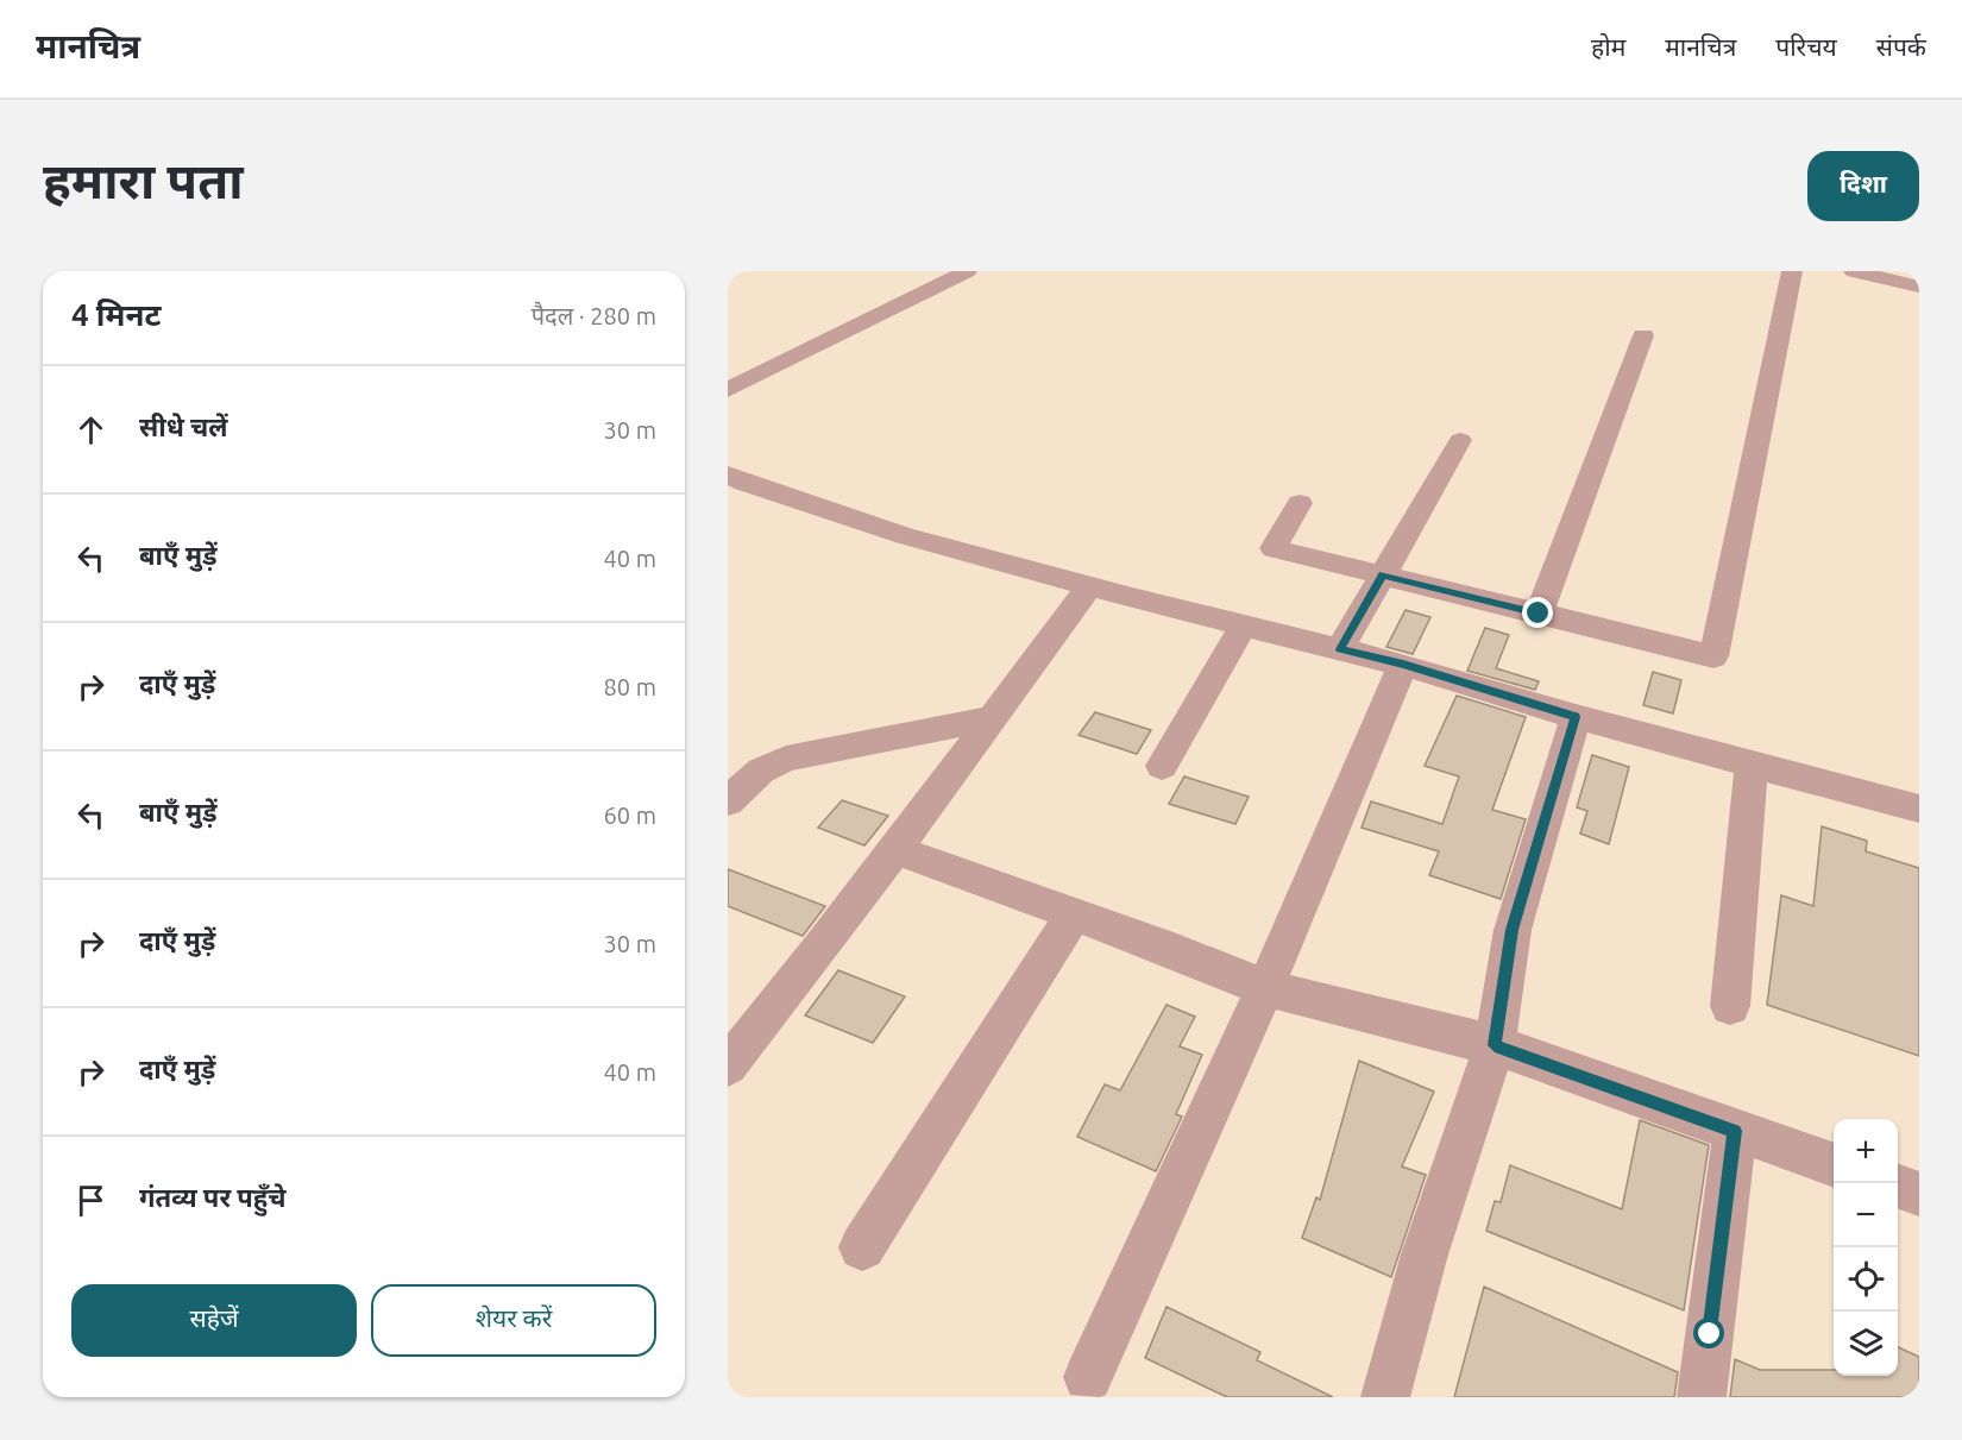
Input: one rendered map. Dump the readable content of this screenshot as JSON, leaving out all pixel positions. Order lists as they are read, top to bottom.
{
  "page": {
    "header": "मानचित्र",
    "nav": [
      "होम",
      "मानचित्र",
      "परिचय",
      "संपर्क"
    ],
    "buttons": [
      "दिशा",
      ["सहेजें", "शेयर करें"]
    ],
    "title": "हमारा पता",
    "heading": ["4 मिनट", "पैदल · 280 m"],
    "list": [
      ["सीधे चलें", "30 m"],
      ["बाएँ मुड़ें", "40 m"],
      ["दाएँ मुड़ें", "80 m"],
      ["बाएँ मुड़ें", "60 m"],
      ["दाएँ मुड़ें", "30 m"],
      ["दाएँ मुड़ें", "40 m"],
      "गंतव्य पर पहुँचे"
    ],
    "map_buttons": ["+", "−"]
  }
}
